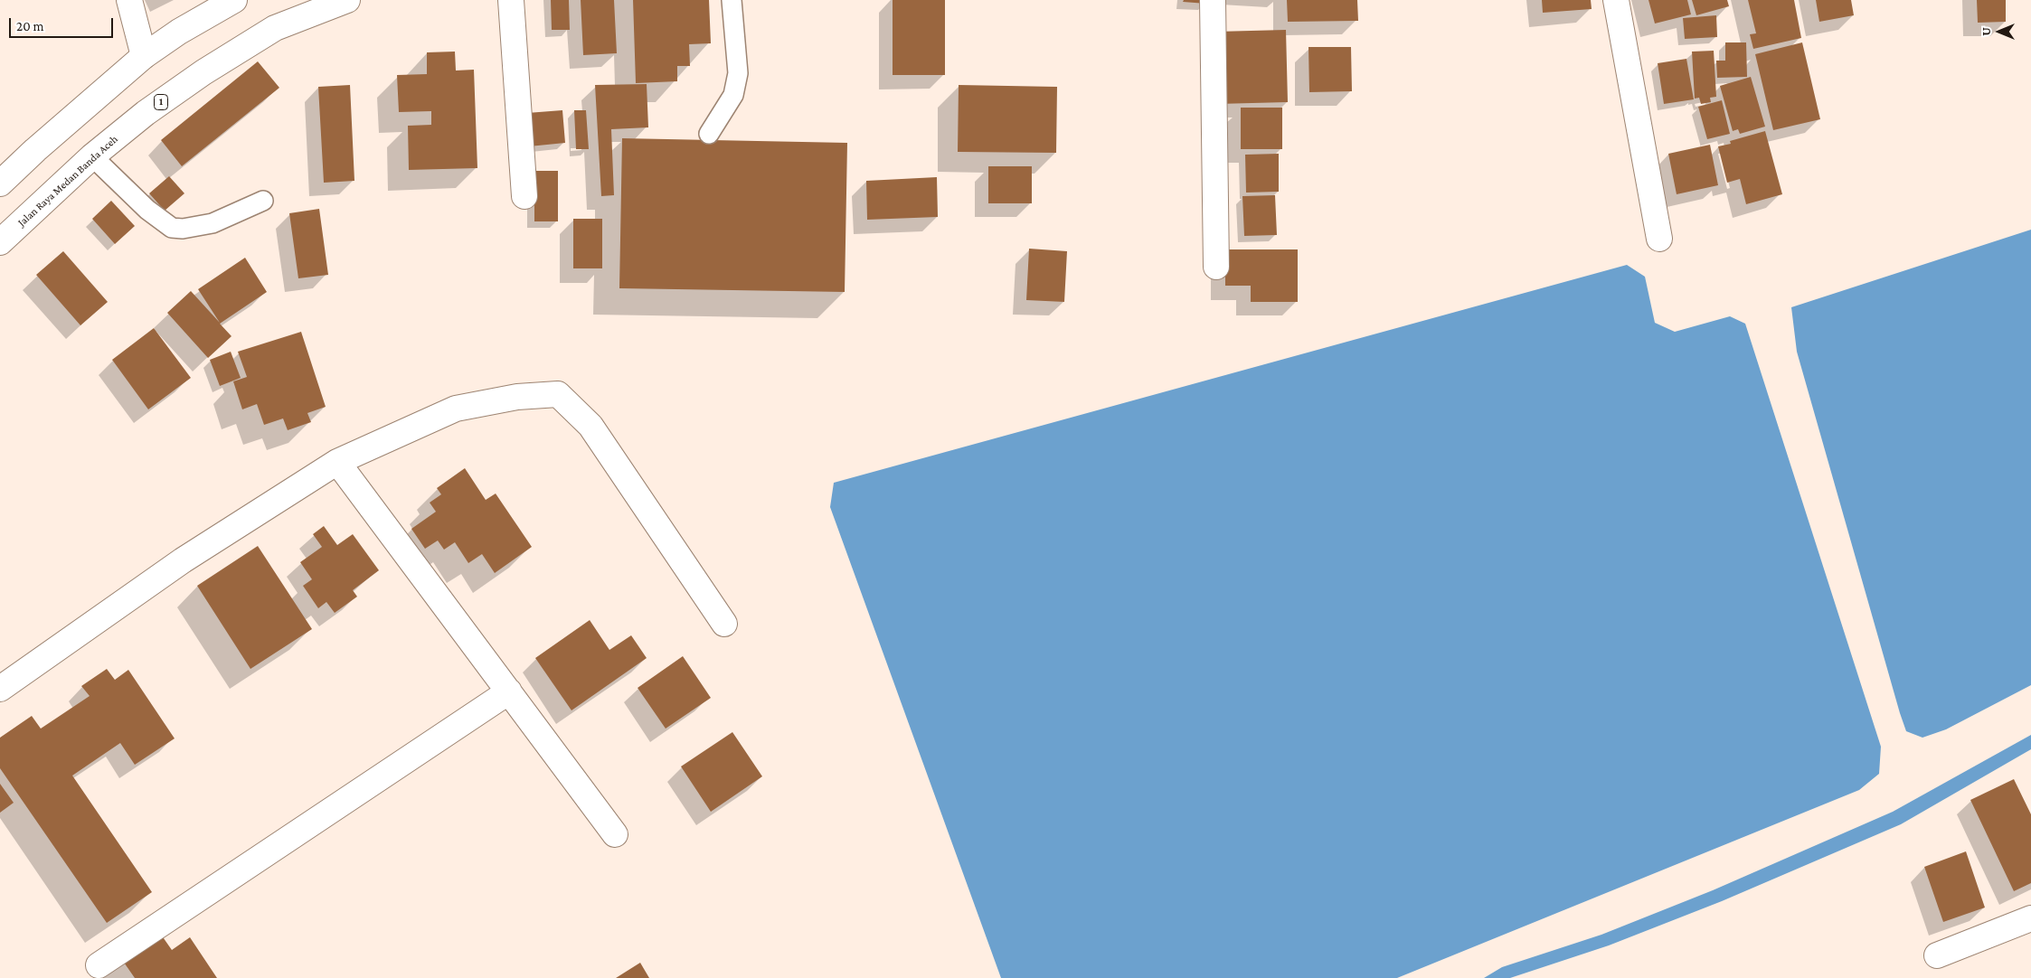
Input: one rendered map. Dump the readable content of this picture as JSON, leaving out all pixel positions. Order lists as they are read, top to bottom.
{
  "streets": {
    "main road": ["1", "Jalan Raya Medan Banda Aceh"]
  },
  "scale_bar": "20 m",
  "north": "left"
}
